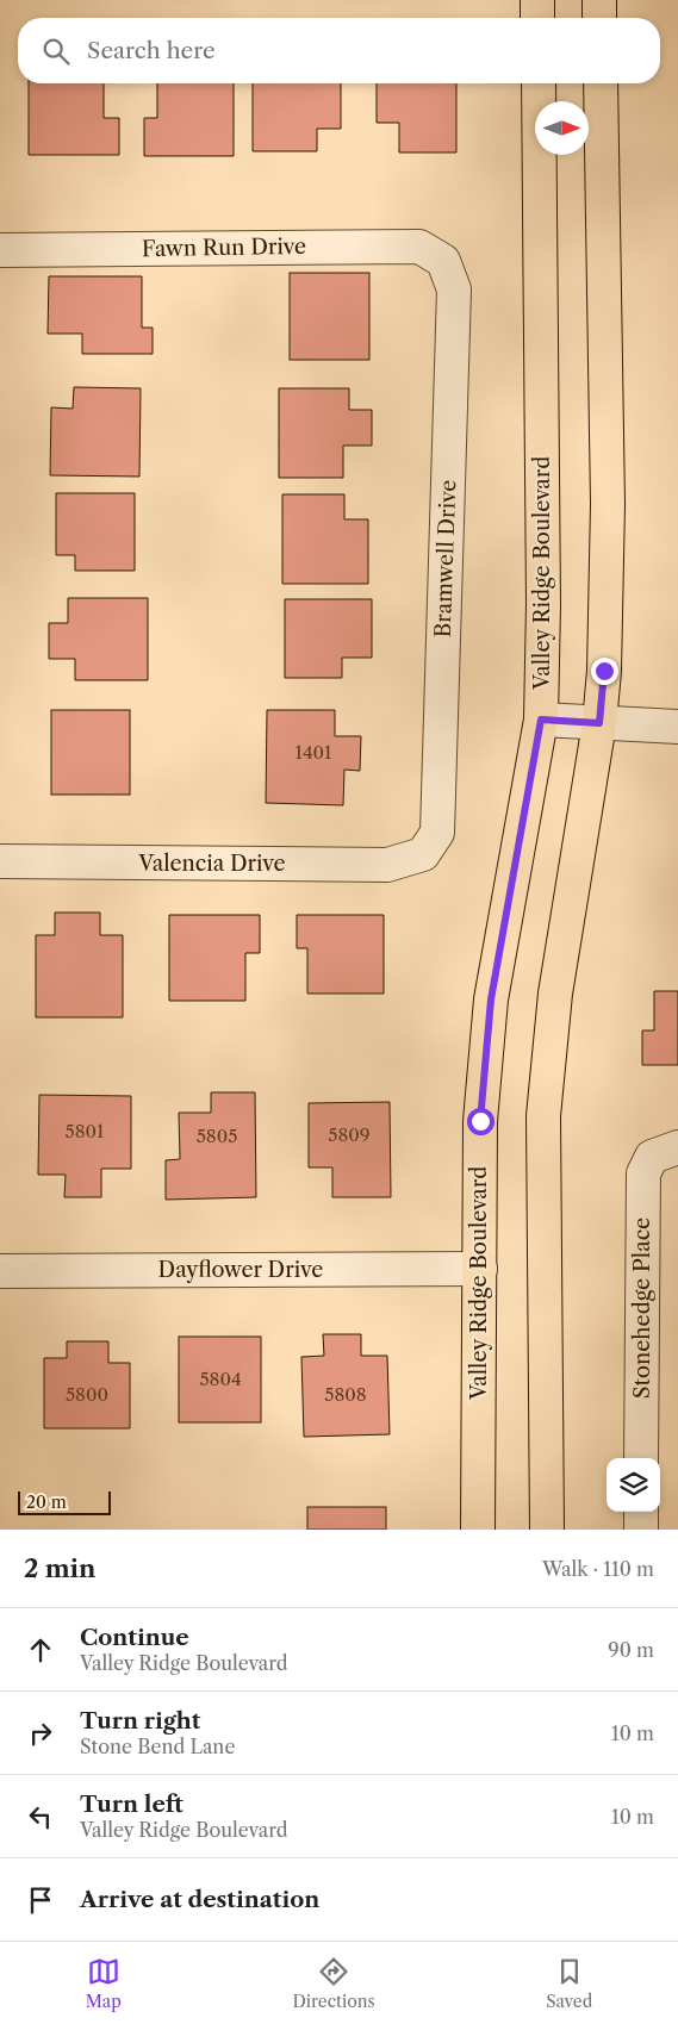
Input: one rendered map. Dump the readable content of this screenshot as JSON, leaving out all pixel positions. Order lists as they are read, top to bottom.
{
  "streets": {
    "main road": ["Valley Ridge Boulevard"],
    "street": [
      "Fawn Run Drive",
      "Bramwell Drive",
      "Valencia Drive",
      "Dayflower Drive",
      "Stonehedge Place"
    ]
  },
  "crossings": [
    ["Fawn Run Drive", "Bramwell Drive"],
    ["Bramwell Drive", "Valencia Drive"],
    ["Valley Ridge Boulevard", "Dayflower Drive"]
  ],
  "house_numbers": [
    "1401",
    "5801",
    "5809",
    "5805",
    "5804",
    "5800",
    "5808"
  ],
  "scale_bar": "20 m",
  "north": "right",
  "page": {
    "search": "Search here",
    "scale": "20 m",
    "heading": ["2 min", "Walk · 110 m"],
    "list": [
      ["Continue", "Valley Ridge Boulevard", "90 m"],
      ["Turn right", "Stone Bend Lane", "10 m"],
      ["Turn left", "Valley Ridge Boulevard", "10 m"],
      "Arrive at destination"
    ],
    "nav": ["Map", "Directions", "Saved"]
  }
}
